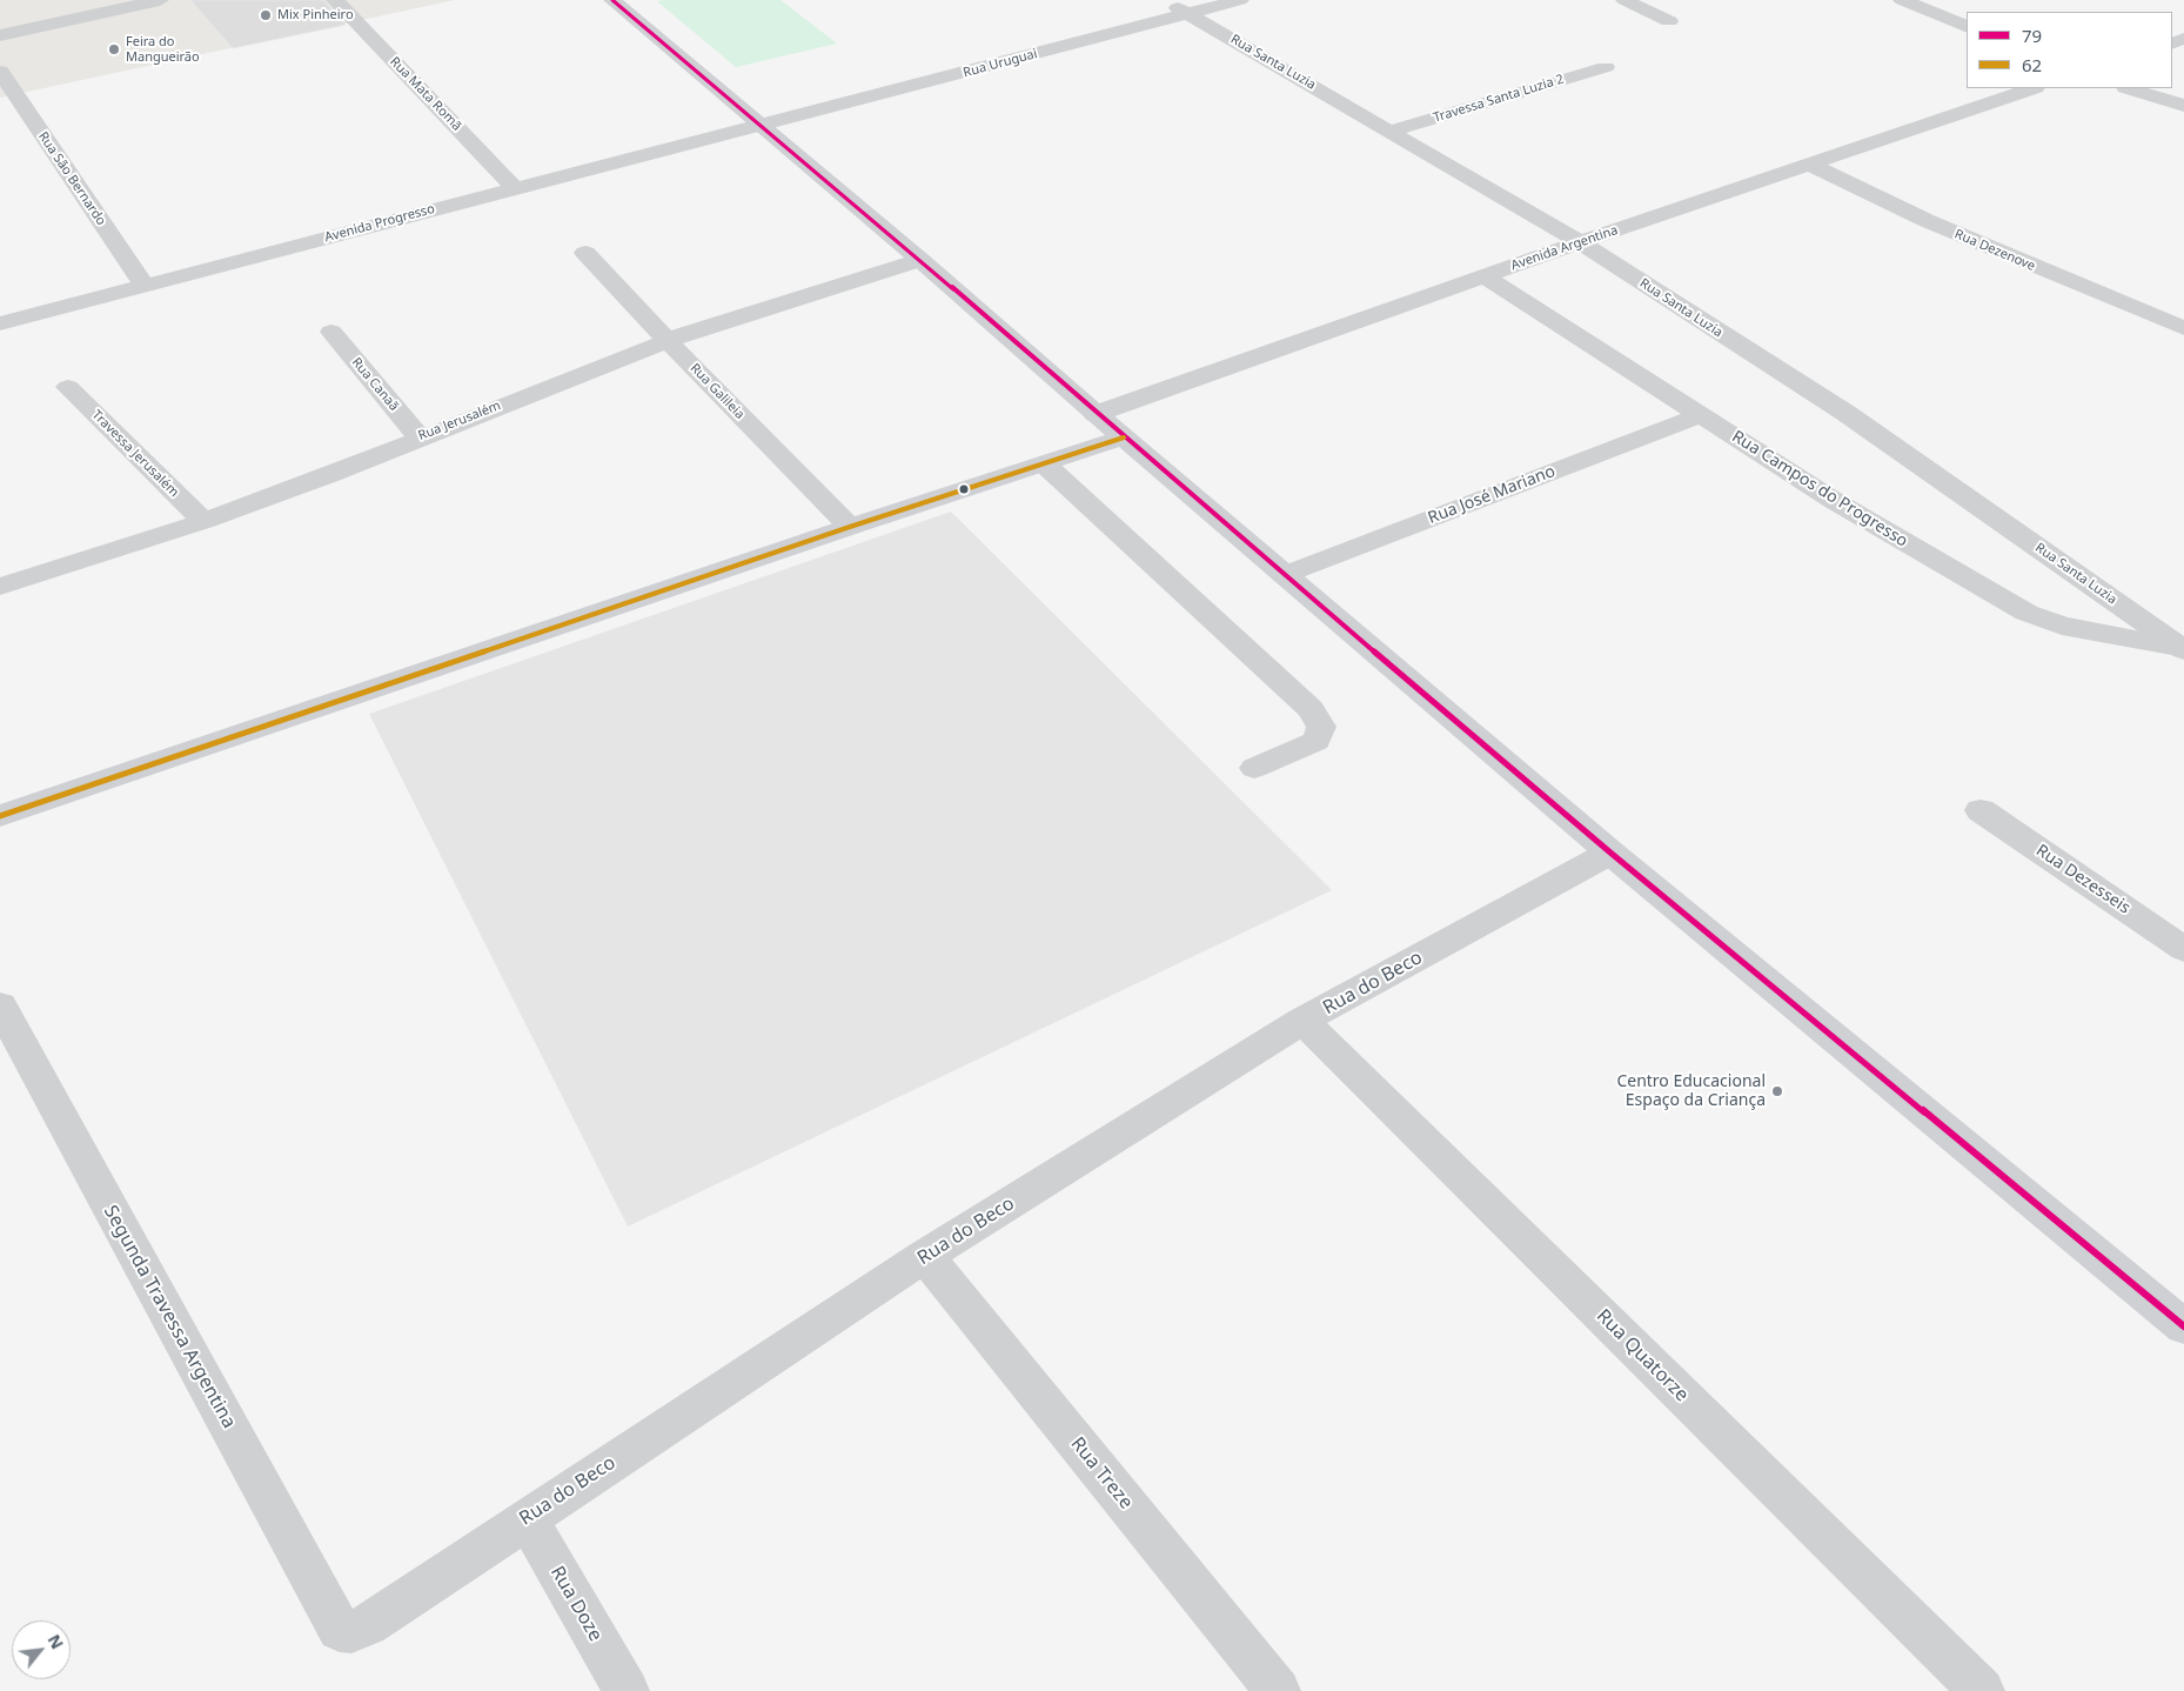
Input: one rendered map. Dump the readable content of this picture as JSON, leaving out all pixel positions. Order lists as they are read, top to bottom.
{
  "streets": {
    "street": [
      "Rua Santa Luzia",
      "Rua Uruguai",
      "Rua Mata Romã",
      "Travessa Santa Luzia 2",
      "Rua São Bernardo",
      "Avenida Progresso",
      "Avenida Argentina",
      "Rua Dezenove",
      "Rua Canaã",
      "Rua Galileia",
      "Rua Jerusalém",
      "Travessa Jerusalém",
      "Rua Campos do Progresso",
      "Rua José Mariano",
      "Rua Dezesseis",
      "Rua do Beco",
      "Segunda Travessa Argentina",
      "Rua Quatorze",
      "Rua Treze",
      "Rua Doze"
    ]
  },
  "crossings": [
    ["Rua Santa Luzia", "Rua Uruguai"],
    ["Rua Santa Luzia", "Travessa Santa Luzia 2"],
    ["Rua Santa Luzia", "Avenida Argentina"],
    ["Rua Santa Luzia", "Rua Campos do Progresso"],
    ["Rua Uruguai", "Avenida Progresso"],
    ["Rua Mata Romã", "Avenida Progresso"],
    ["Rua São Bernardo", "Avenida Progresso"],
    ["Avenida Argentina", "Rua Dezenove"],
    ["Avenida Argentina", "Rua Campos do Progresso"],
    ["Rua Canaã", "Rua Jerusalém"],
    ["Rua Galileia", "Rua Jerusalém"],
    ["Rua Jerusalém", "Travessa Jerusalém"],
    ["Rua Campos do Progresso", "Rua José Mariano"],
    ["Rua do Beco", "Segunda Travessa Argentina"],
    ["Rua do Beco", "Rua Quatorze"],
    ["Rua do Beco", "Rua Treze"],
    ["Rua do Beco", "Rua Doze"]
  ],
  "places": ["Mix Pinheiro", "Feira do Mangueirão", "Centro Educacional Espaço da Criança"],
  "lines": ["transit line 79", "transit line 62"],
  "legend": ["79", "62"],
  "north": "top right"
}
